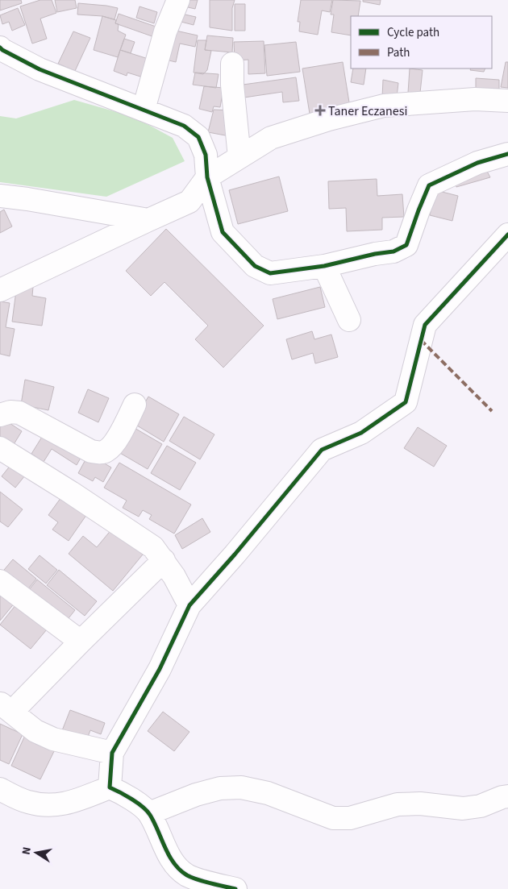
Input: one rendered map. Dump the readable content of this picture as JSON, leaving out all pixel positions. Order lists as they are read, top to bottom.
{
  "places": {
    "health": ["Taner Eczanesi"]
  },
  "legend": ["Cycle path", "Path"],
  "north": "left"
}
